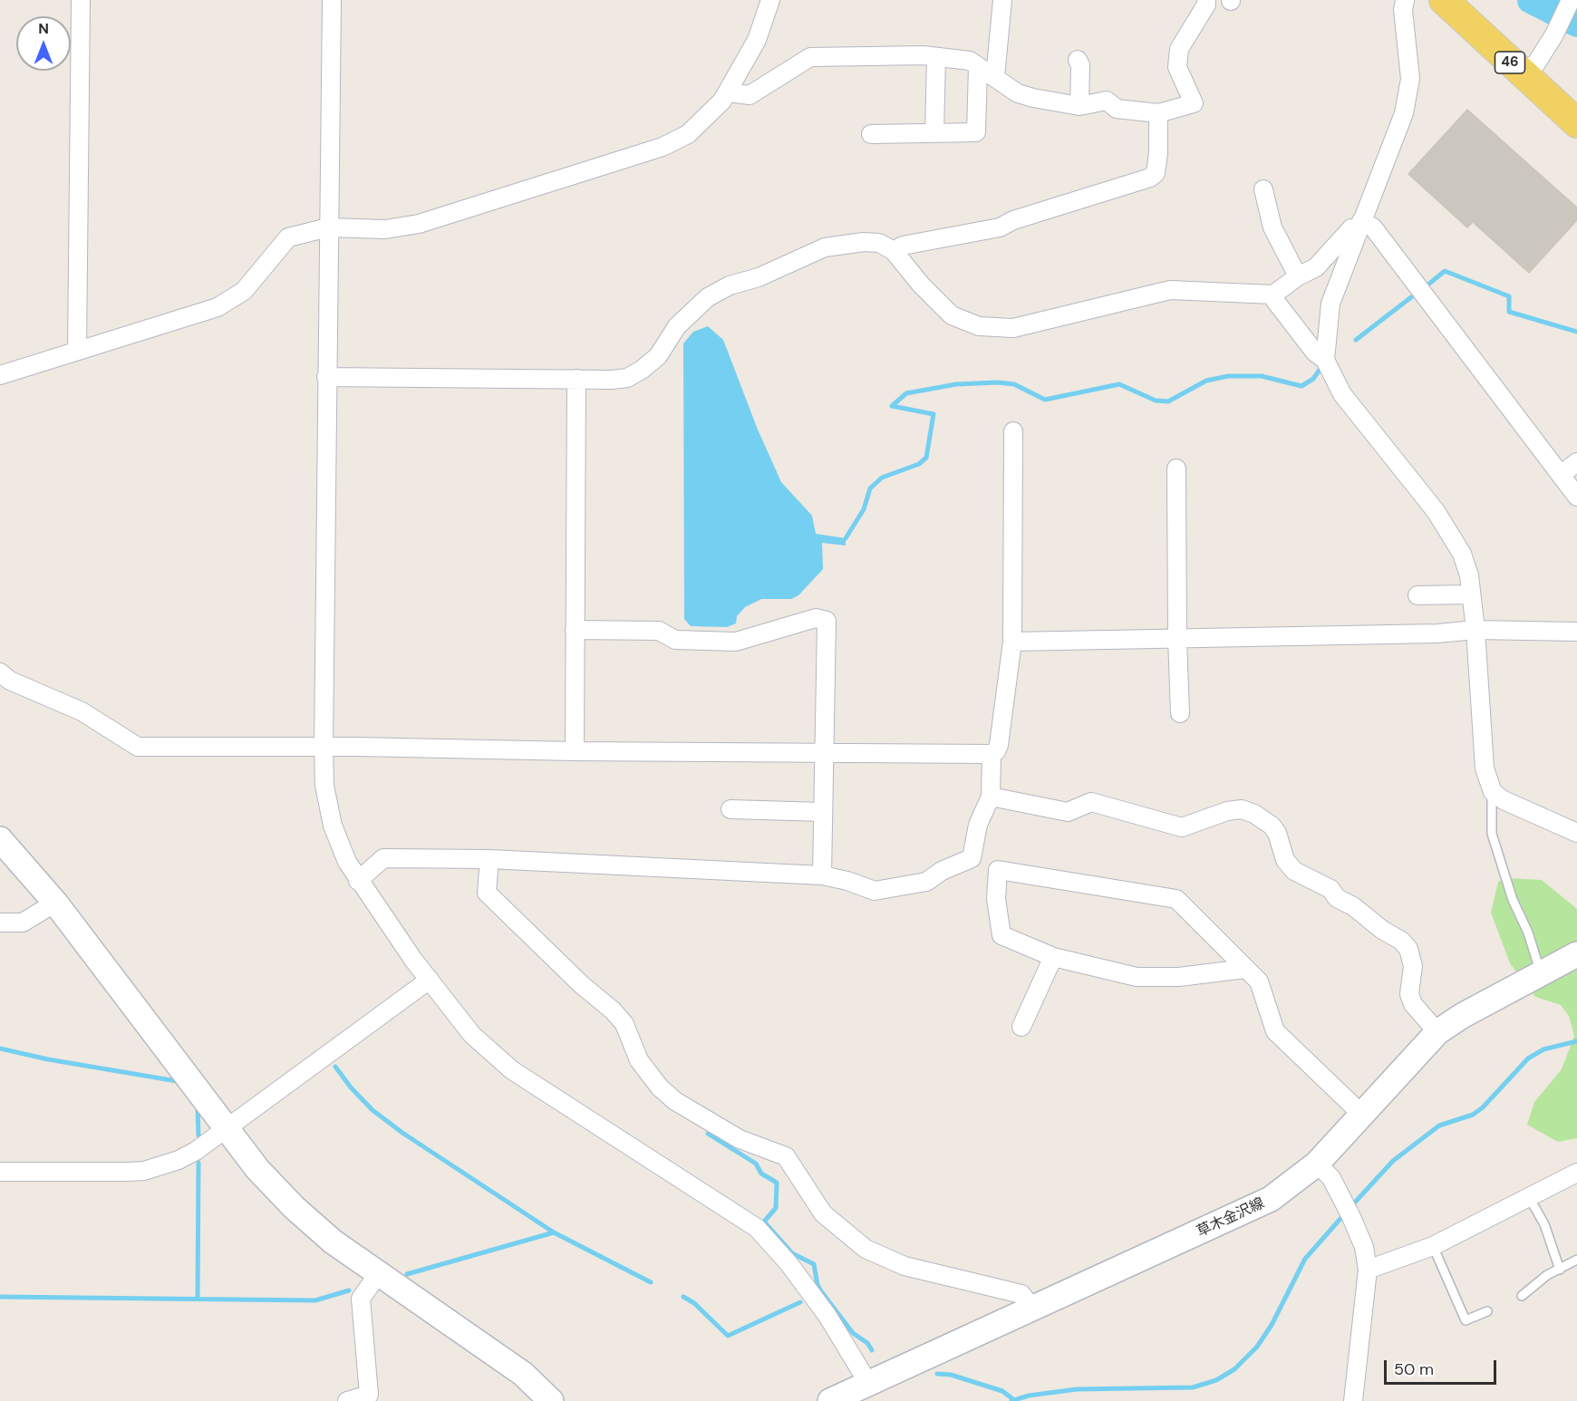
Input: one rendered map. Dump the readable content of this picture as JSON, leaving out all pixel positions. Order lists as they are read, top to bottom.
{
  "streets": {
    "main road": ["46", "草木金沢線"]
  },
  "scale_bar": "50 m",
  "north": "top"
}
